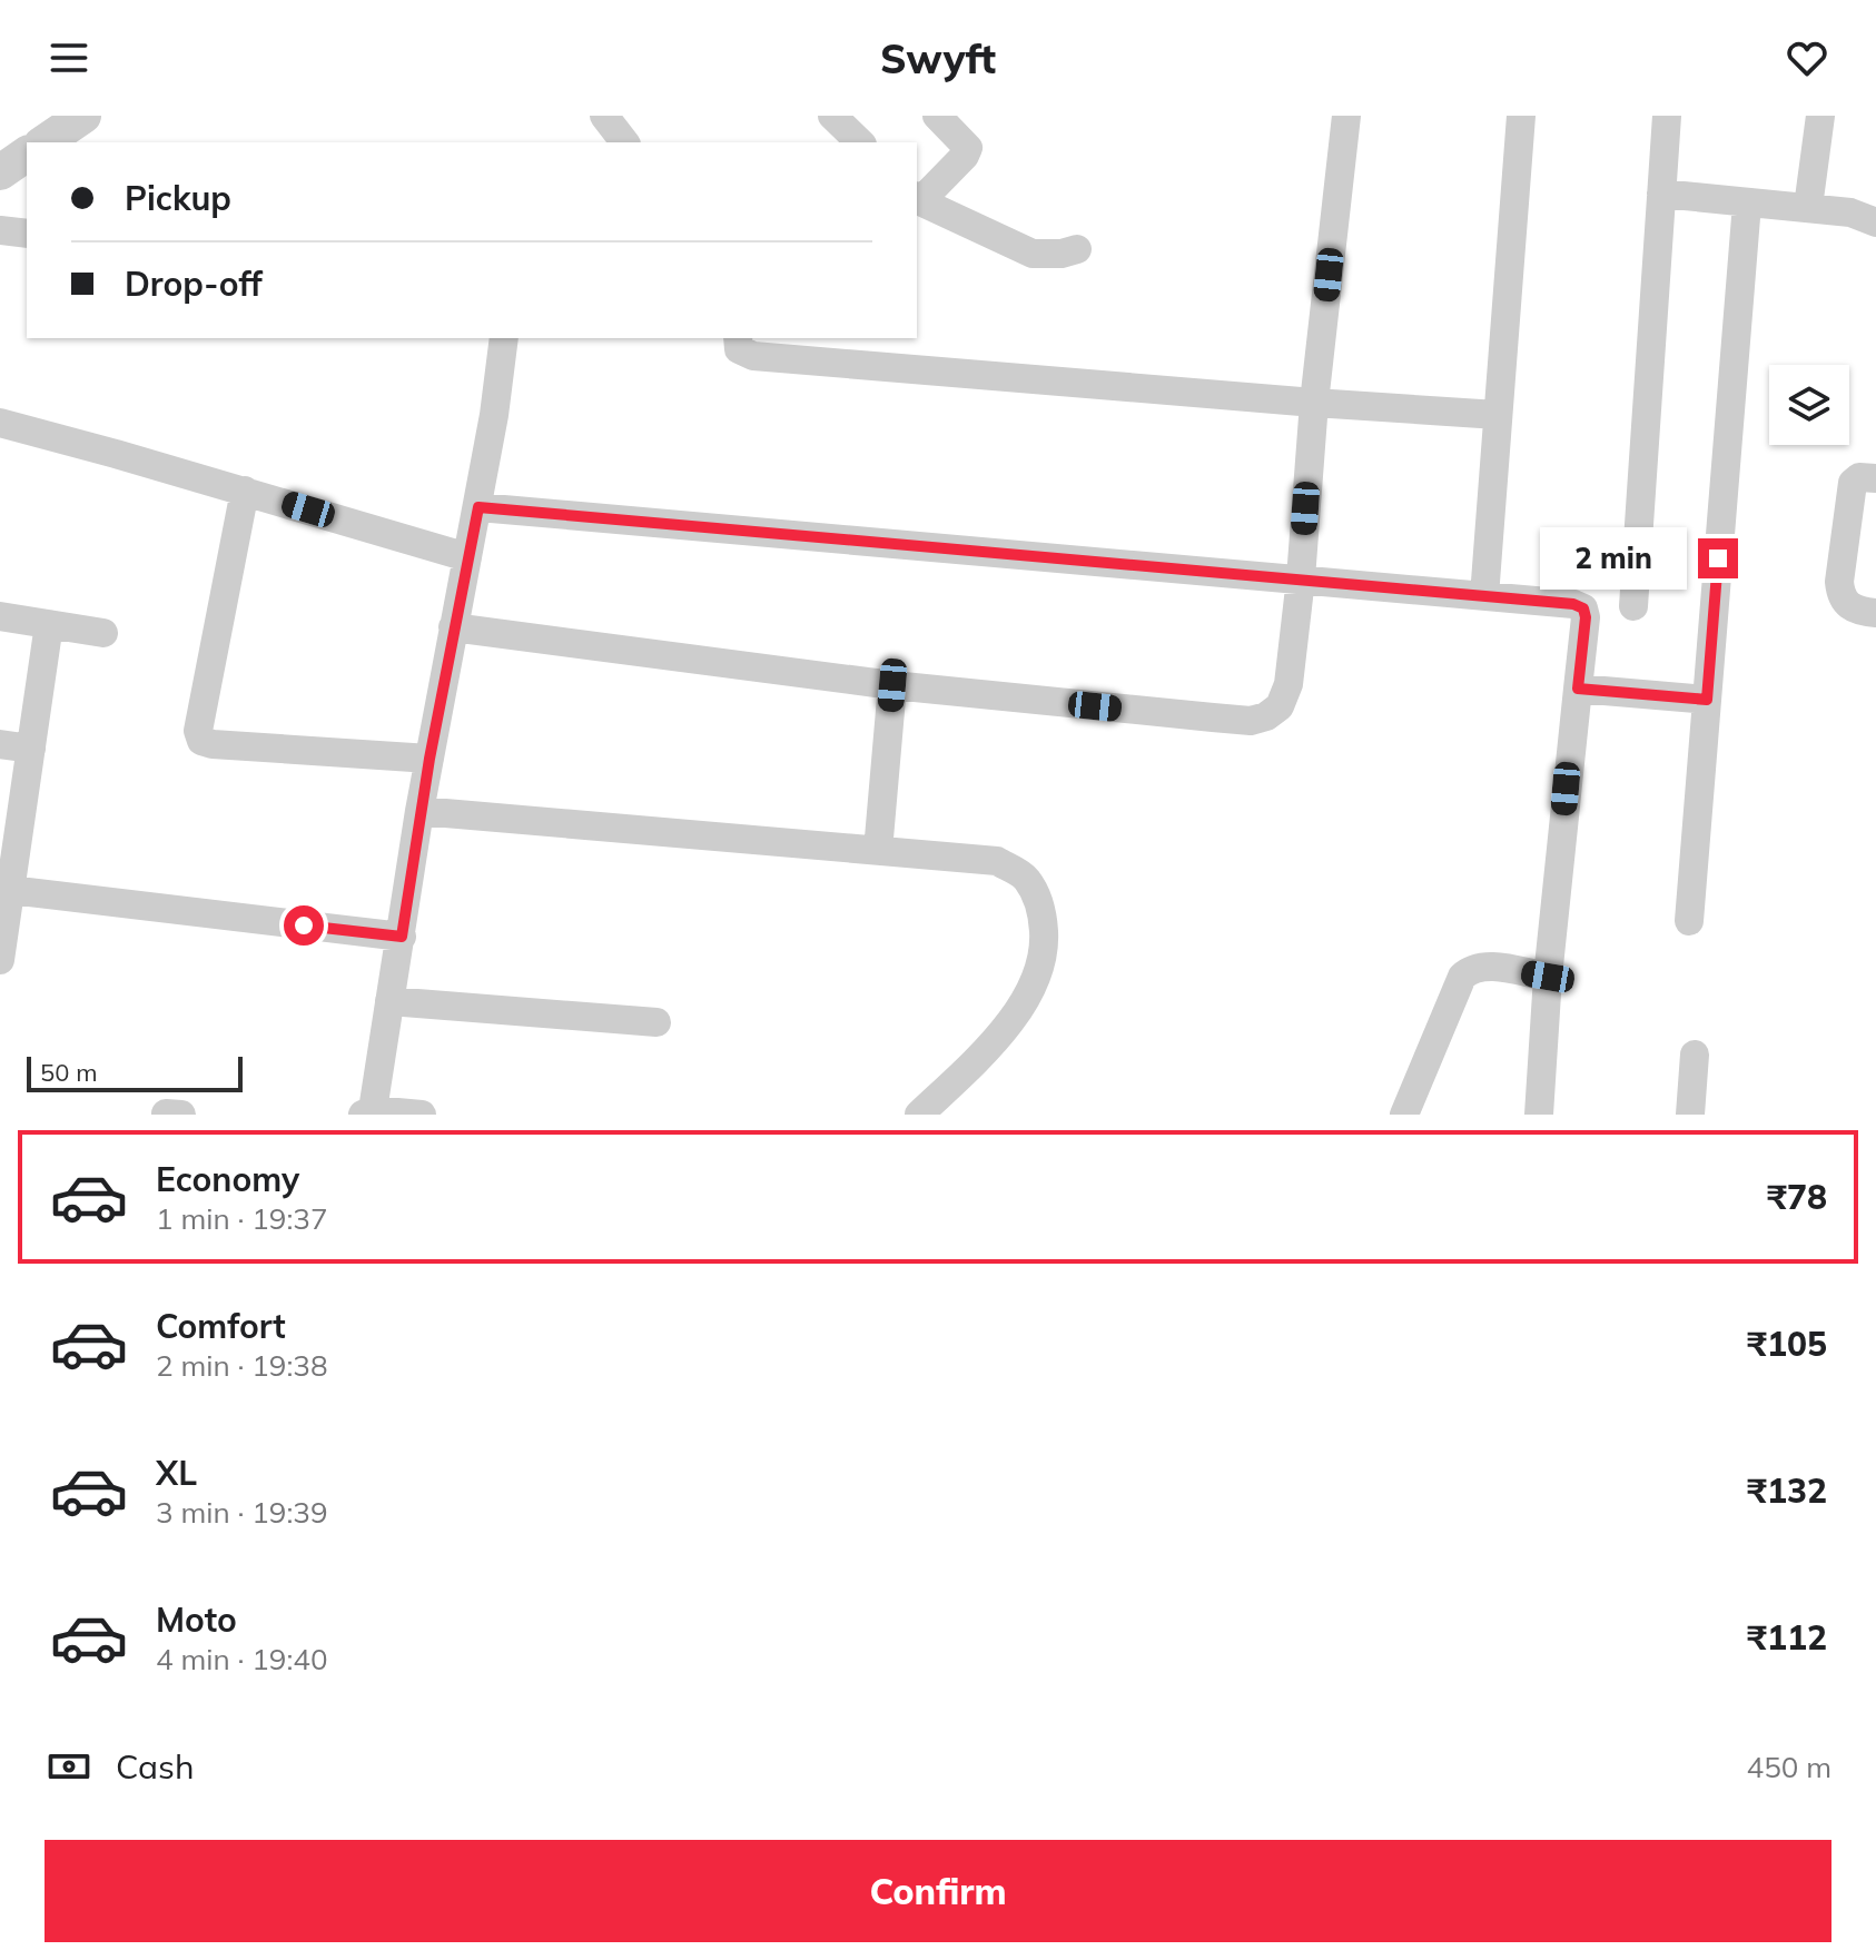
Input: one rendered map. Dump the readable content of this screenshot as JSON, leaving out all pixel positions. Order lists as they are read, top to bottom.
{
  "scale_bar": "50 m",
  "page": {
    "header": "Swyft",
    "banner": ["Pickup", "Drop-off"],
    "bubble": "2 min",
    "scale": "50 m",
    "list": [
      {
        "name": "Economy",
        "note": "1 min · 19:37",
        "value": "₹78"
      },
      {
        "name": "Comfort",
        "note": "2 min · 19:38",
        "value": "₹105"
      },
      {
        "name": "XL",
        "note": "3 min · 19:39",
        "value": "₹132"
      },
      {
        "name": "Moto",
        "note": "4 min · 19:40",
        "value": "₹112"
      }
    ],
    "pay": ["Cash", "450 m"],
    "buttons": "Confirm"
  }
}
